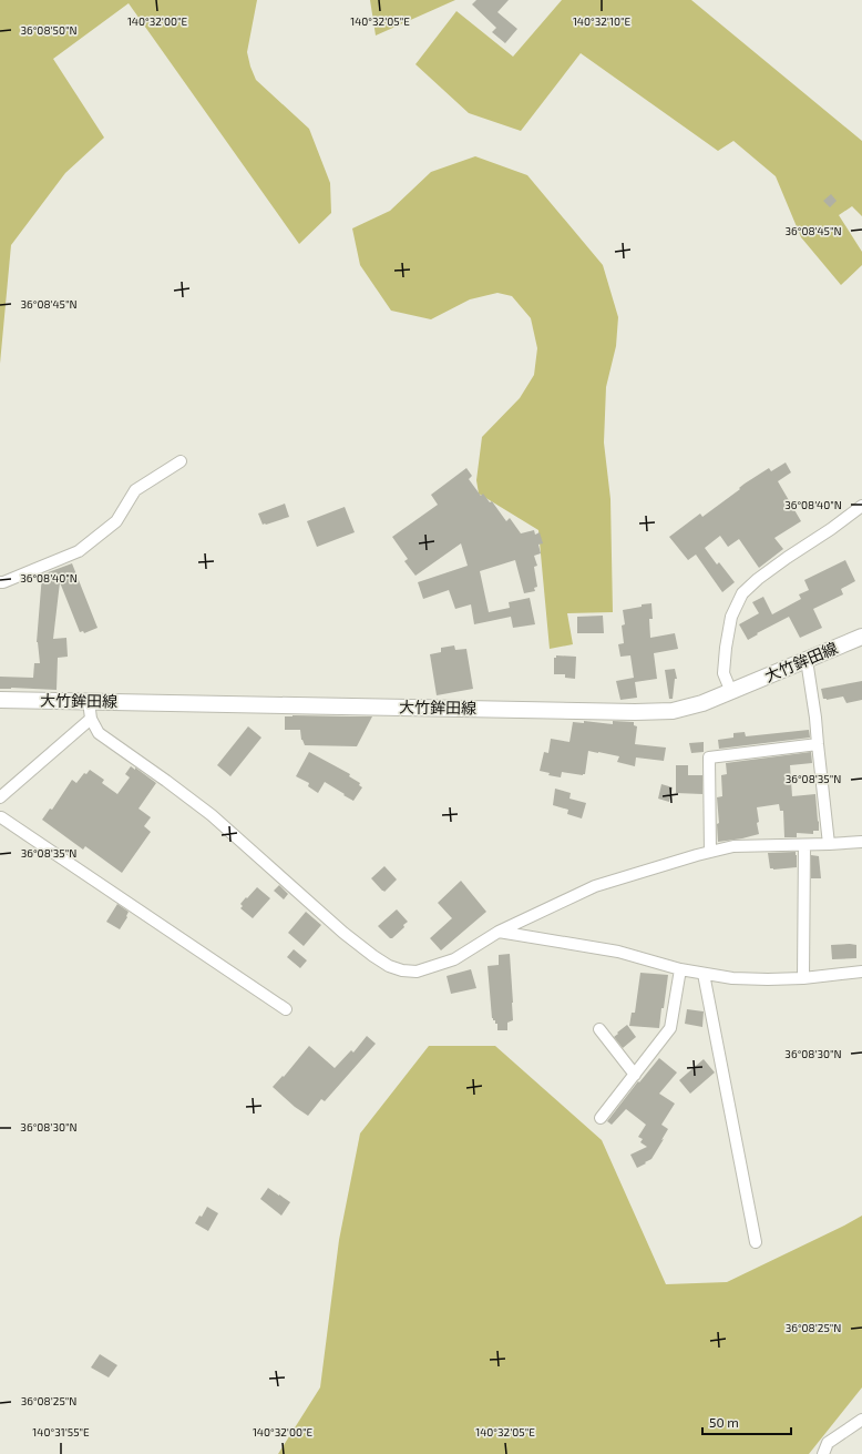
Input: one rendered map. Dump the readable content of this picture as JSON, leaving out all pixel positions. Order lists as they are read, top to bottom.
{
  "streets": {
    "main road": ["大竹鉾田線"]
  },
  "scale_bar": "50 m",
  "coordinates": [
    "140°32'00\"E",
    "140°32'05\"E",
    "140°32'10\"E",
    "36°08'50\"N",
    "36°08'45\"N",
    "36°08'40\"N",
    "36°08'35\"N",
    "36°08'30\"N",
    "36°08'25\"N",
    "140°31'55\"E"
  ]
}
